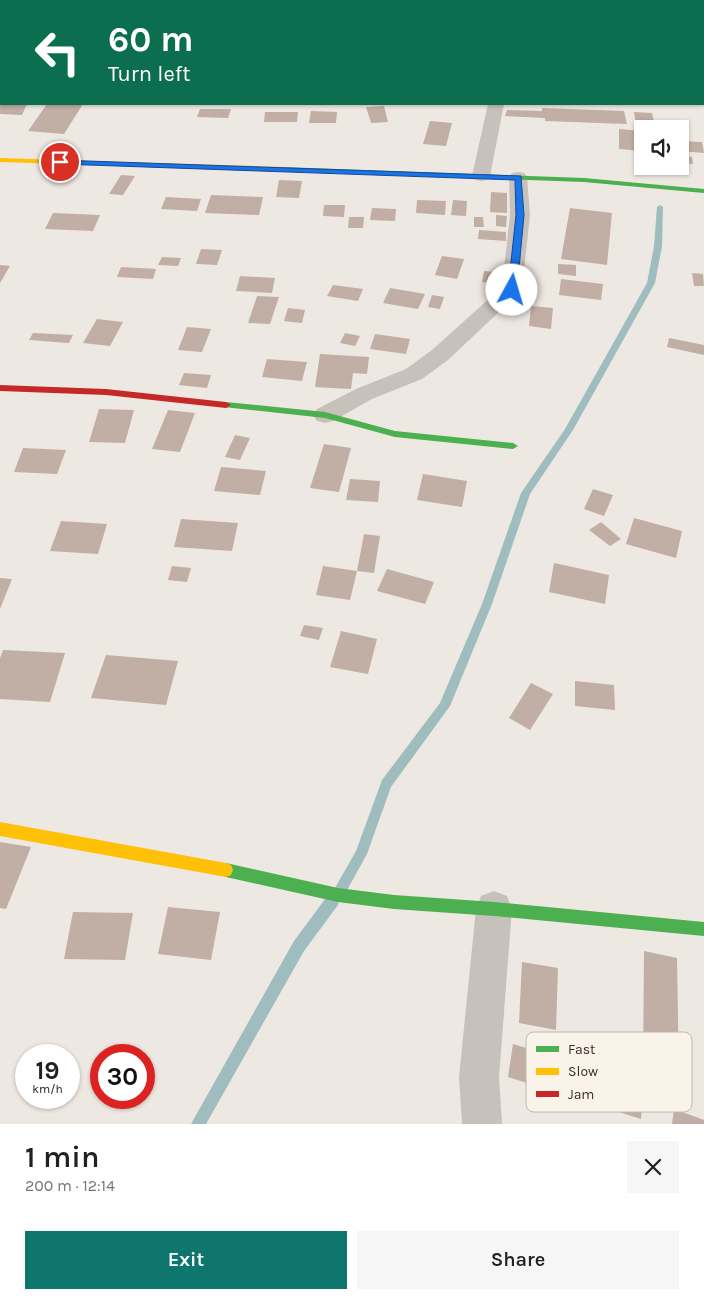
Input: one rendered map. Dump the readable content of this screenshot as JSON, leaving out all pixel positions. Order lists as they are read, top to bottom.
{
  "legend": ["Fast", "Slow", "Jam"],
  "page": {
    "turn": ["60 m", "Turn left"],
    "speed": "19 km/h",
    "limit": "30",
    "heading": ["1 min", "200 m · 12:14"],
    "buttons": ["Exit", "Share"]
  }
}
